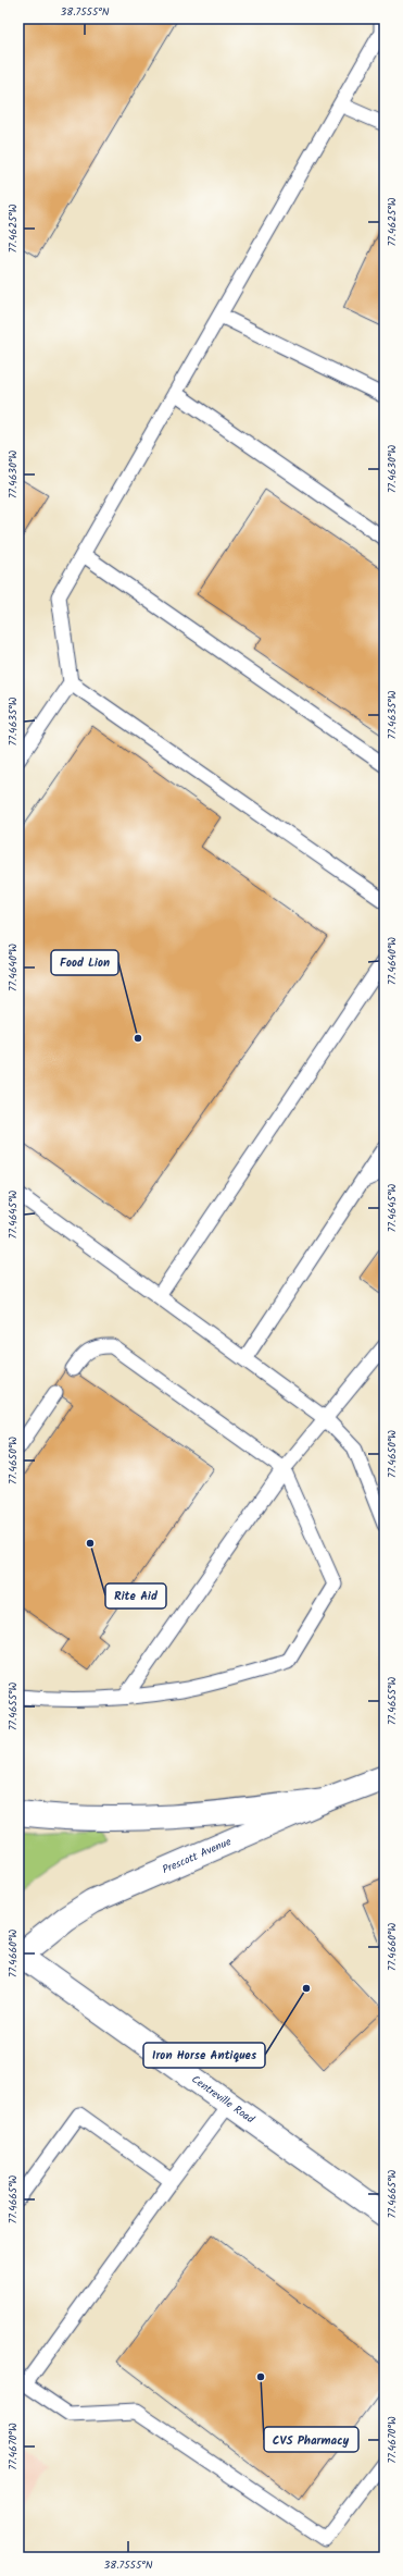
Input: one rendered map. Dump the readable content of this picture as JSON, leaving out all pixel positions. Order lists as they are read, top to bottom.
{
  "streets": {
    "main road": ["Prescott Avenue", "Centreville Road"]
  },
  "crossings": [
    ["Prescott Avenue", "Centreville Road"]
  ],
  "places": [
    "Food Lion",
    "Rite Aid",
    "Iron Horse Antiques",
    "CVS Pharmacy"
  ],
  "coordinates": [
    "38.7555°N",
    "77.4625°W",
    "77.4630°W",
    "77.4635°W",
    "77.4640°W",
    "77.4645°W",
    "77.4650°W",
    "77.4655°W",
    "77.4660°W",
    "77.4665°W",
    "77.4670°W"
  ]
}
